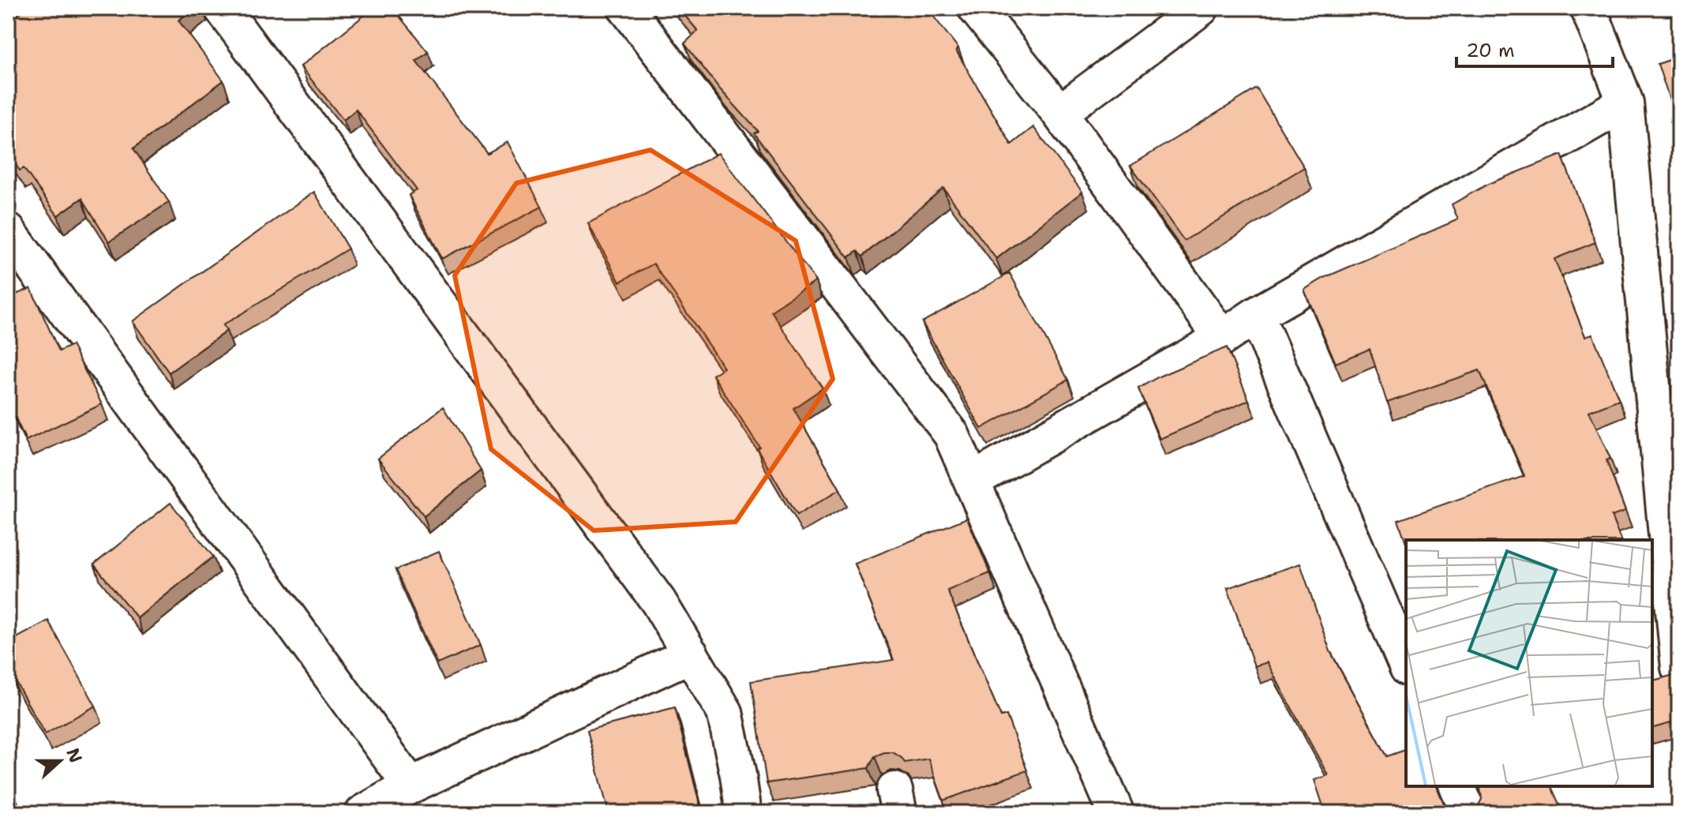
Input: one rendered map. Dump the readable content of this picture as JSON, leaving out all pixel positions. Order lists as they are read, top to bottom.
{
  "scale_bar": "20 m",
  "north": "right"
}
